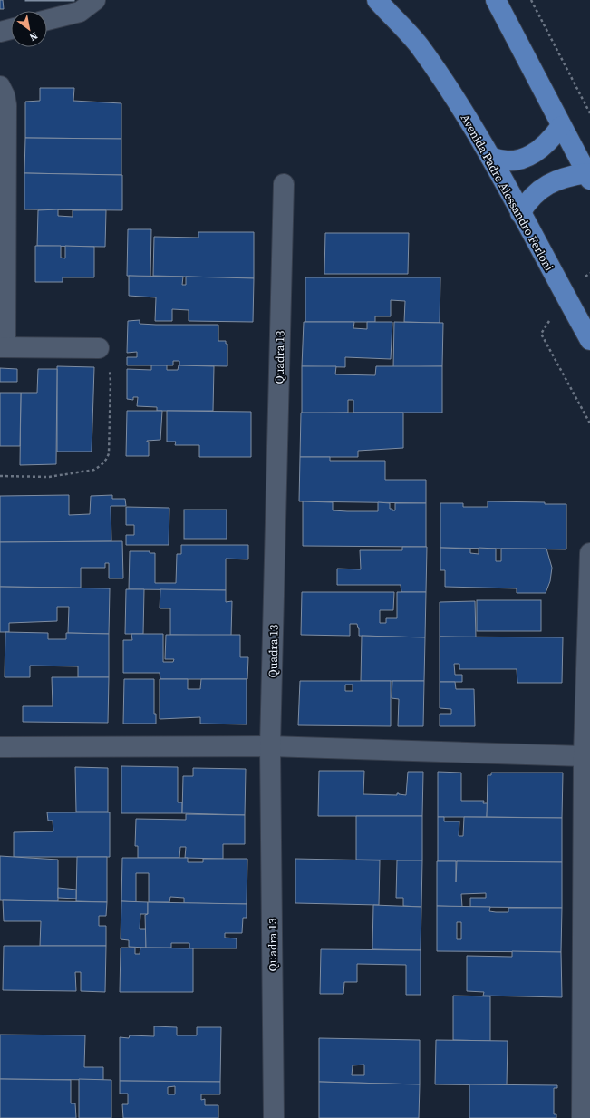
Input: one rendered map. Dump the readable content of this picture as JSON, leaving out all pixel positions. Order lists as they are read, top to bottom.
{
  "streets": {
    "main road": ["Avenida Padre Alessandro Ferloni"],
    "street": ["Quadra 13"]
  },
  "north": "bottom right"
}
